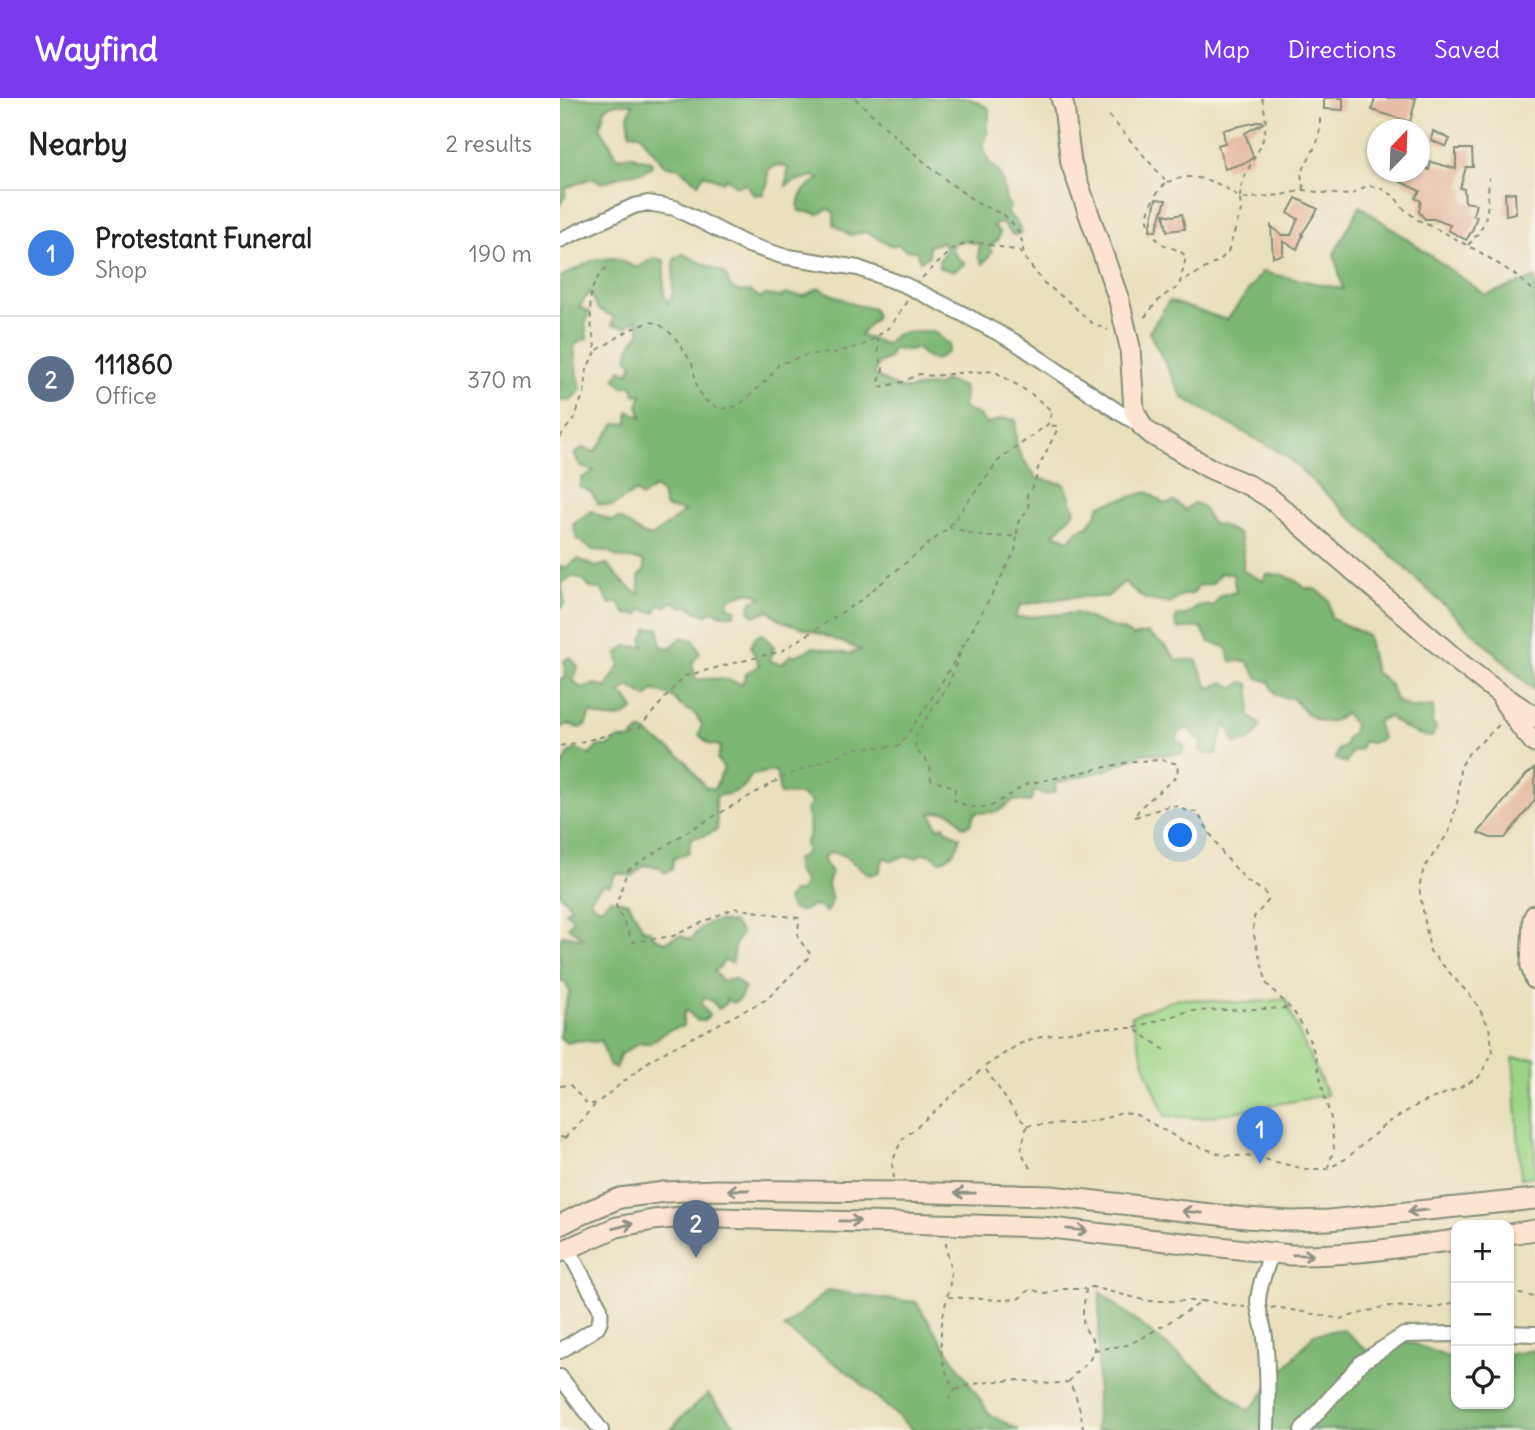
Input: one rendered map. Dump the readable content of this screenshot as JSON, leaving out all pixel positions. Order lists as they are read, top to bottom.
{
  "north": "top right",
  "page": {
    "header": "Wayfind",
    "nav": ["Map", "Directions", "Saved"],
    "heading": ["Nearby", "2 results"],
    "list": [
      {
        "mark": "1",
        "name": "Protestant Funeral",
        "note": "Shop",
        "value": "190 m"
      },
      {
        "mark": "2",
        "name": "111860",
        "note": "Office",
        "value": "370 m"
      }
    ],
    "pins": ["1", "2"],
    "map_buttons": ["+", "−"]
  }
}
